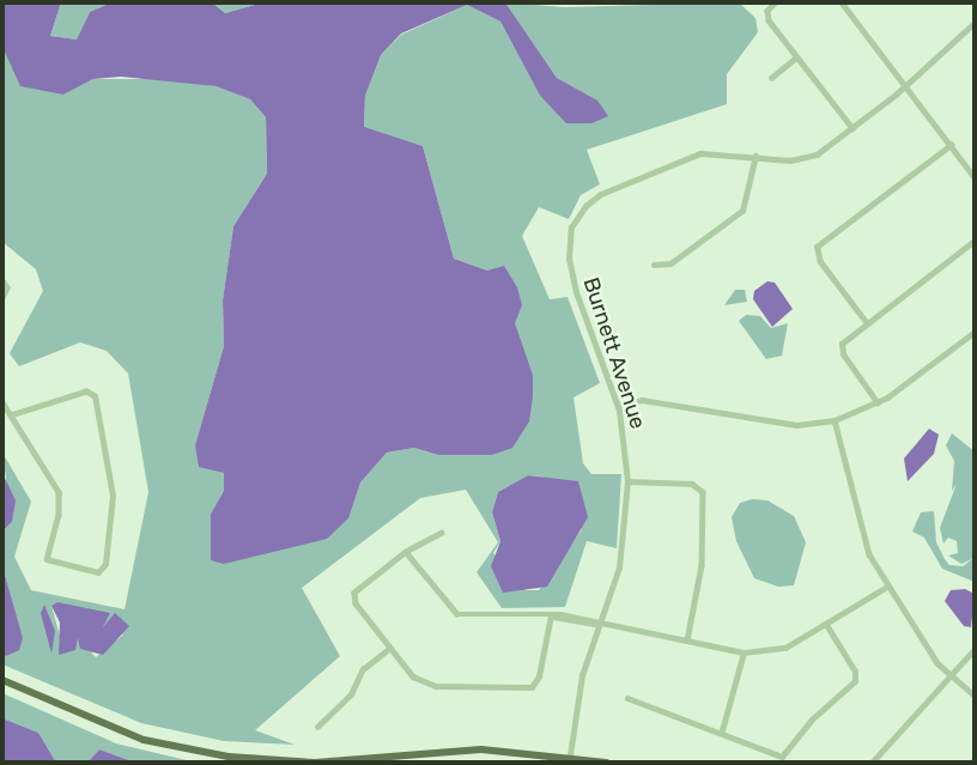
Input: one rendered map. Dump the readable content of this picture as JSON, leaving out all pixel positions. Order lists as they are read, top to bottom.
{
  "streets": {
    "street": ["Burnett Avenue"]
  }
}
